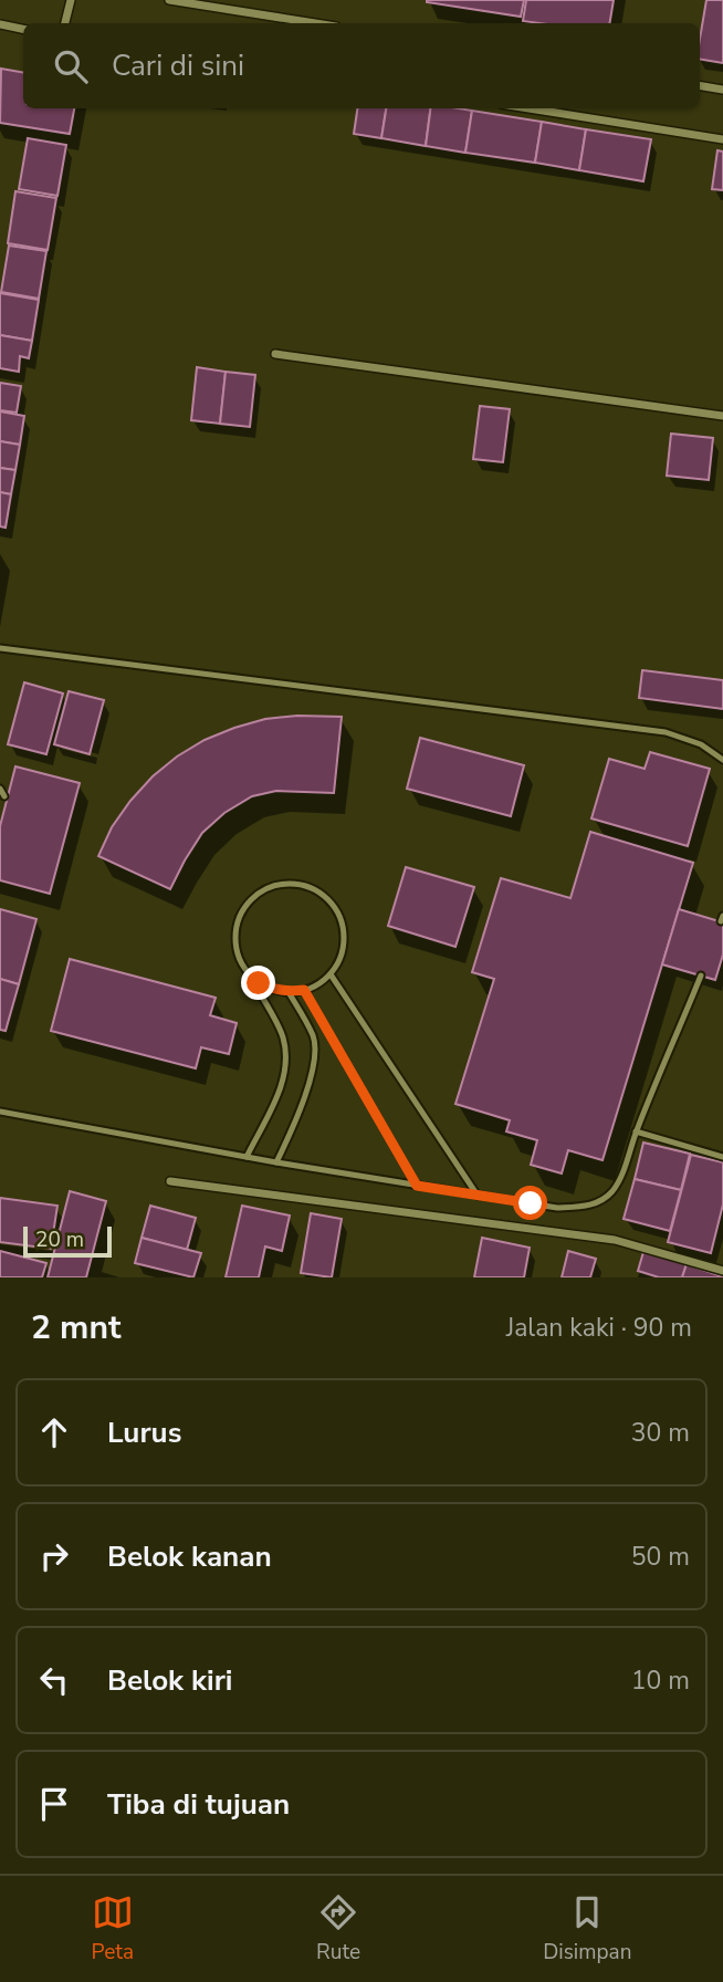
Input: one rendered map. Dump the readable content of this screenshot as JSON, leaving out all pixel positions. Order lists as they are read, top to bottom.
{
  "scale_bar": "20 m",
  "page": {
    "search": "Cari di sini",
    "scale": "20 m",
    "heading": ["2 mnt", "Jalan kaki · 90 m"],
    "list": [
      ["Lurus", "30 m"],
      ["Belok kanan", "50 m"],
      ["Belok kiri", "10 m"],
      "Tiba di tujuan"
    ],
    "nav": ["Peta", "Rute", "Disimpan"]
  }
}
